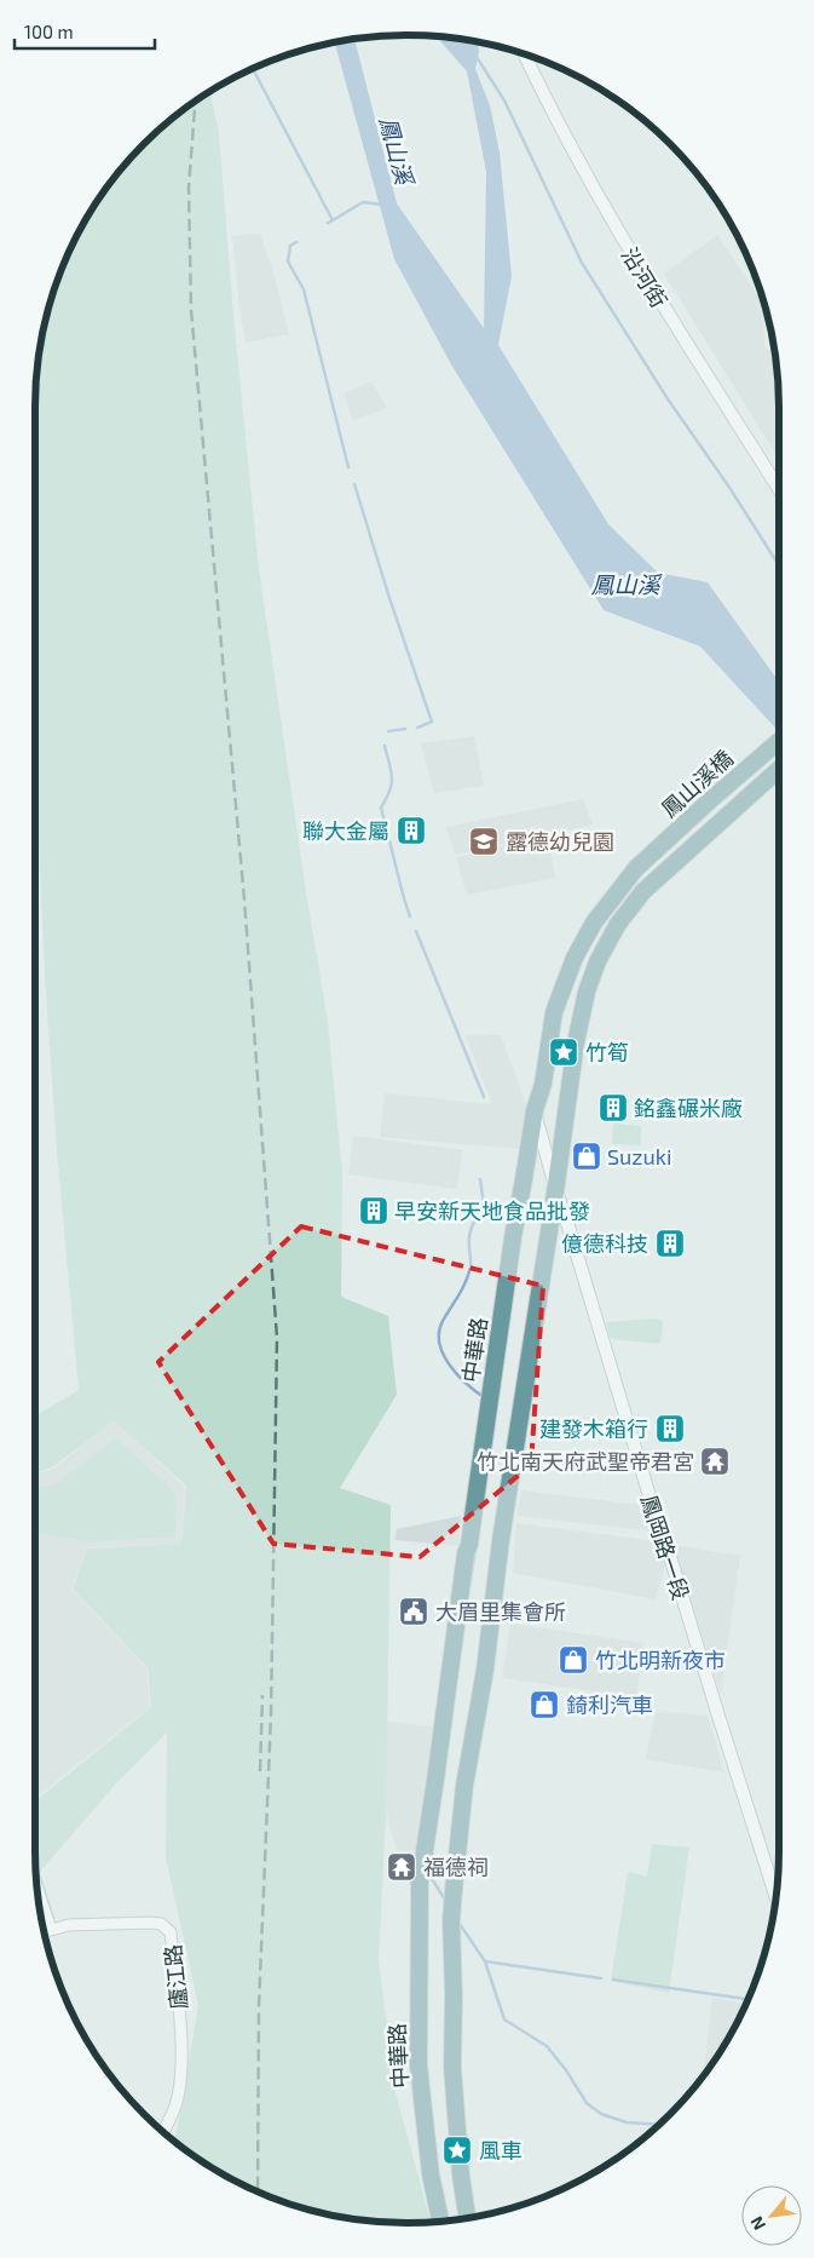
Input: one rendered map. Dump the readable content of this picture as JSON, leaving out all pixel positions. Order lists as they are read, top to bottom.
{
  "streets": {
    "main road": ["鳳山溪橋", "中華路"],
    "street": ["沿河街", "鳳岡路一段", "廬江路"]
  },
  "crossings": [
    ["鳳山溪橋", "中華路"],
    ["鳳山溪橋", "鳳岡路一段"],
    ["中華路", "鳳岡路一段"]
  ],
  "water": ["鳳山溪"],
  "places": {
    "building": [
      "聯大金屬",
      "銘鑫碾米廠",
      "早安新天地食品批發",
      "億德科技",
      "建發木箱行"
    ],
    "school or university": ["露德幼兒園"],
    "place": ["竹筍", "風車"],
    "shop": ["Suzuki", "竹北明新夜市", "錡利汽車"],
    "temple": ["竹北南天府武聖帝君宮", "福德祠"],
    "public building": ["大眉里集會所"]
  },
  "scale_bar": "100 m",
  "north": "bottom left"
}
